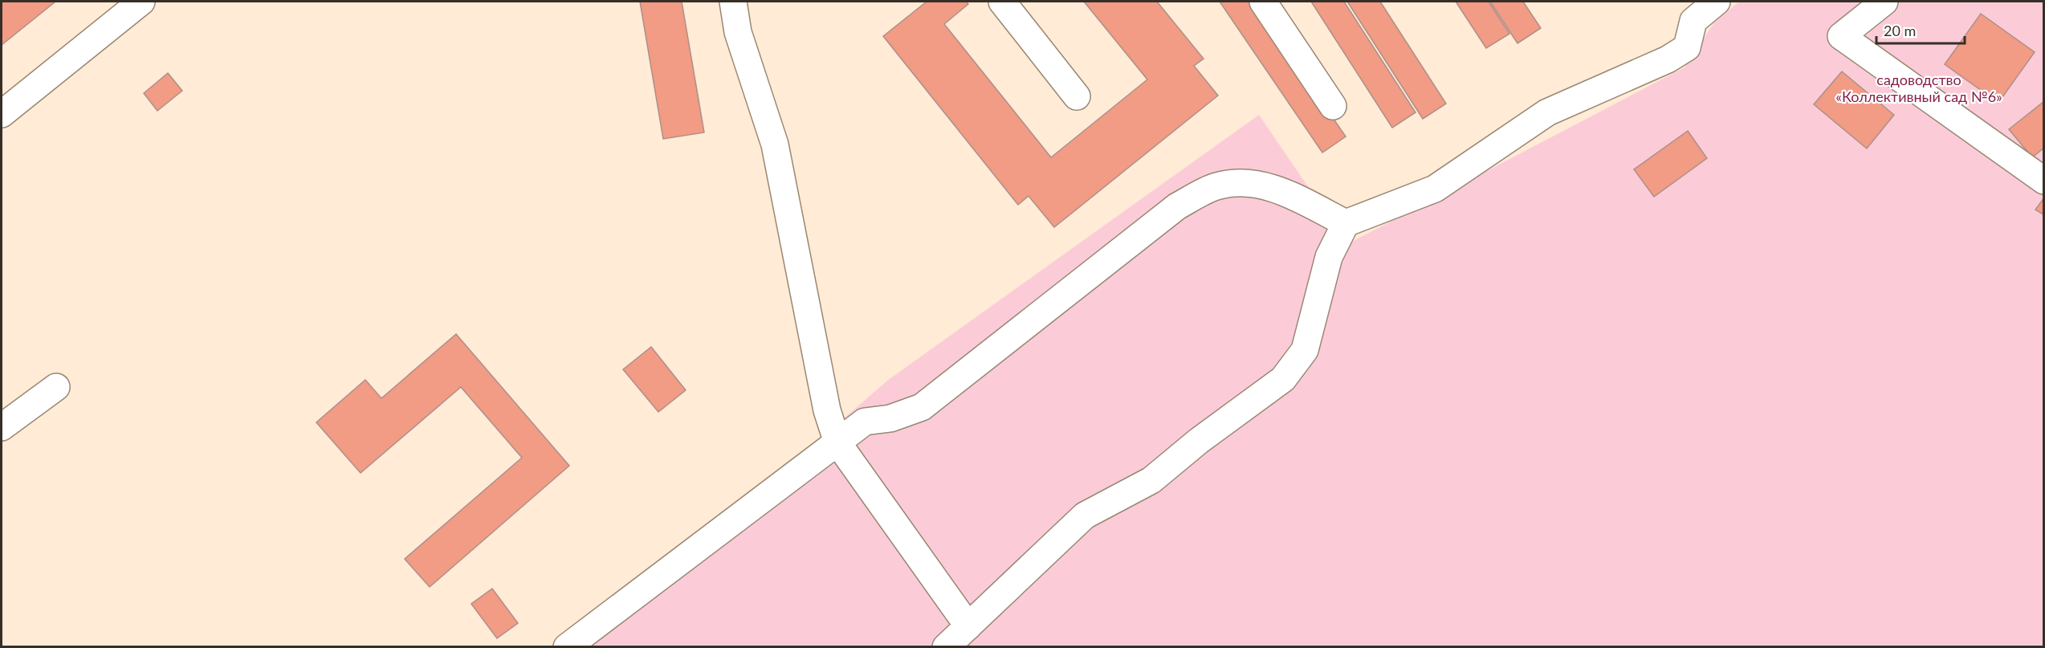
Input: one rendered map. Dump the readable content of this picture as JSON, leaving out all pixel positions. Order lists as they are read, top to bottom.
{
  "parks": ["садоводство «Коллективный сад №6»"],
  "scale_bar": "20 m"
}
